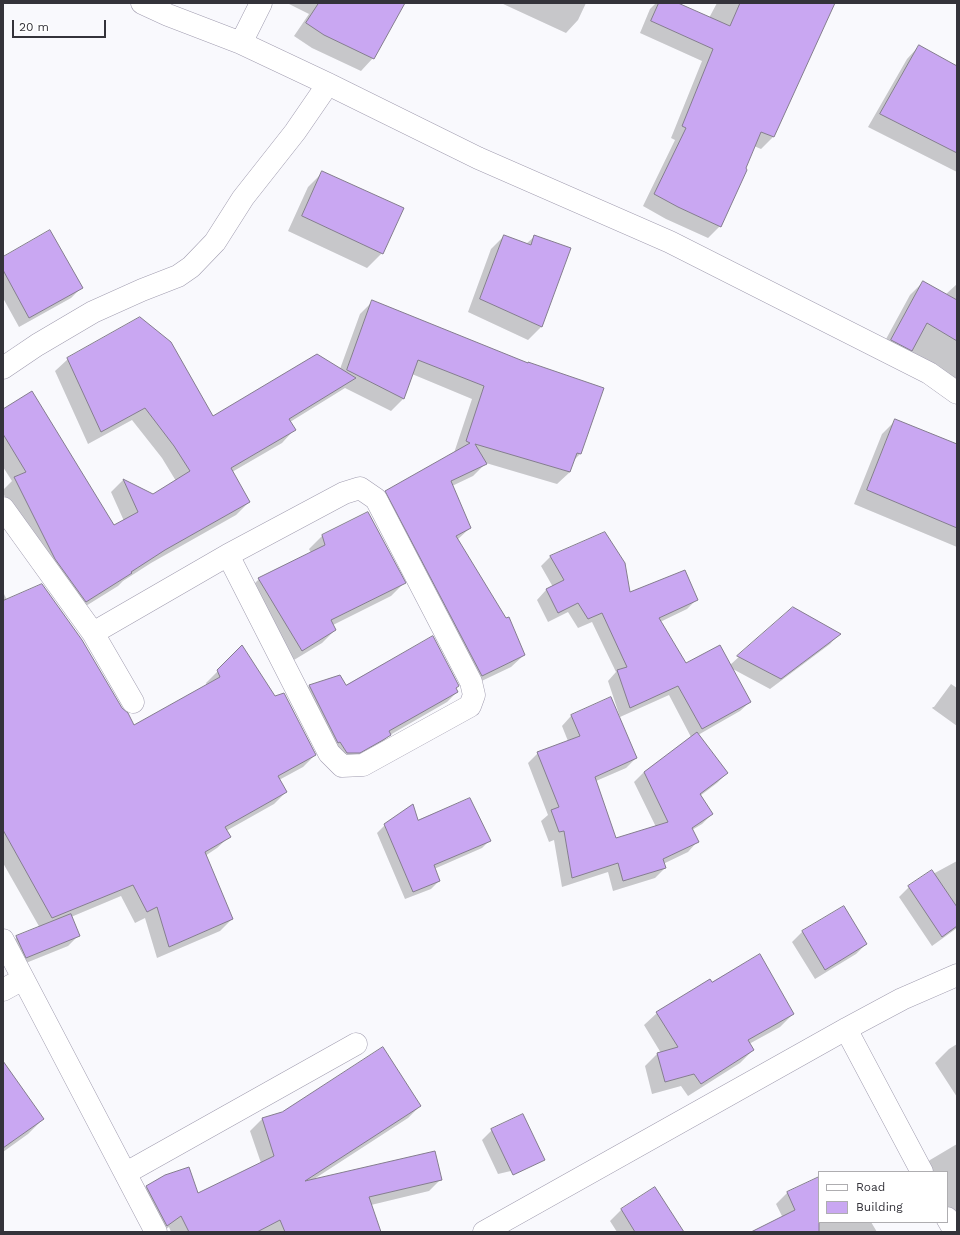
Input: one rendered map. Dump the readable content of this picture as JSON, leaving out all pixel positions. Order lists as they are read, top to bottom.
{
  "legend": ["Road", "Building"],
  "scale_bar": "20 m"
}
